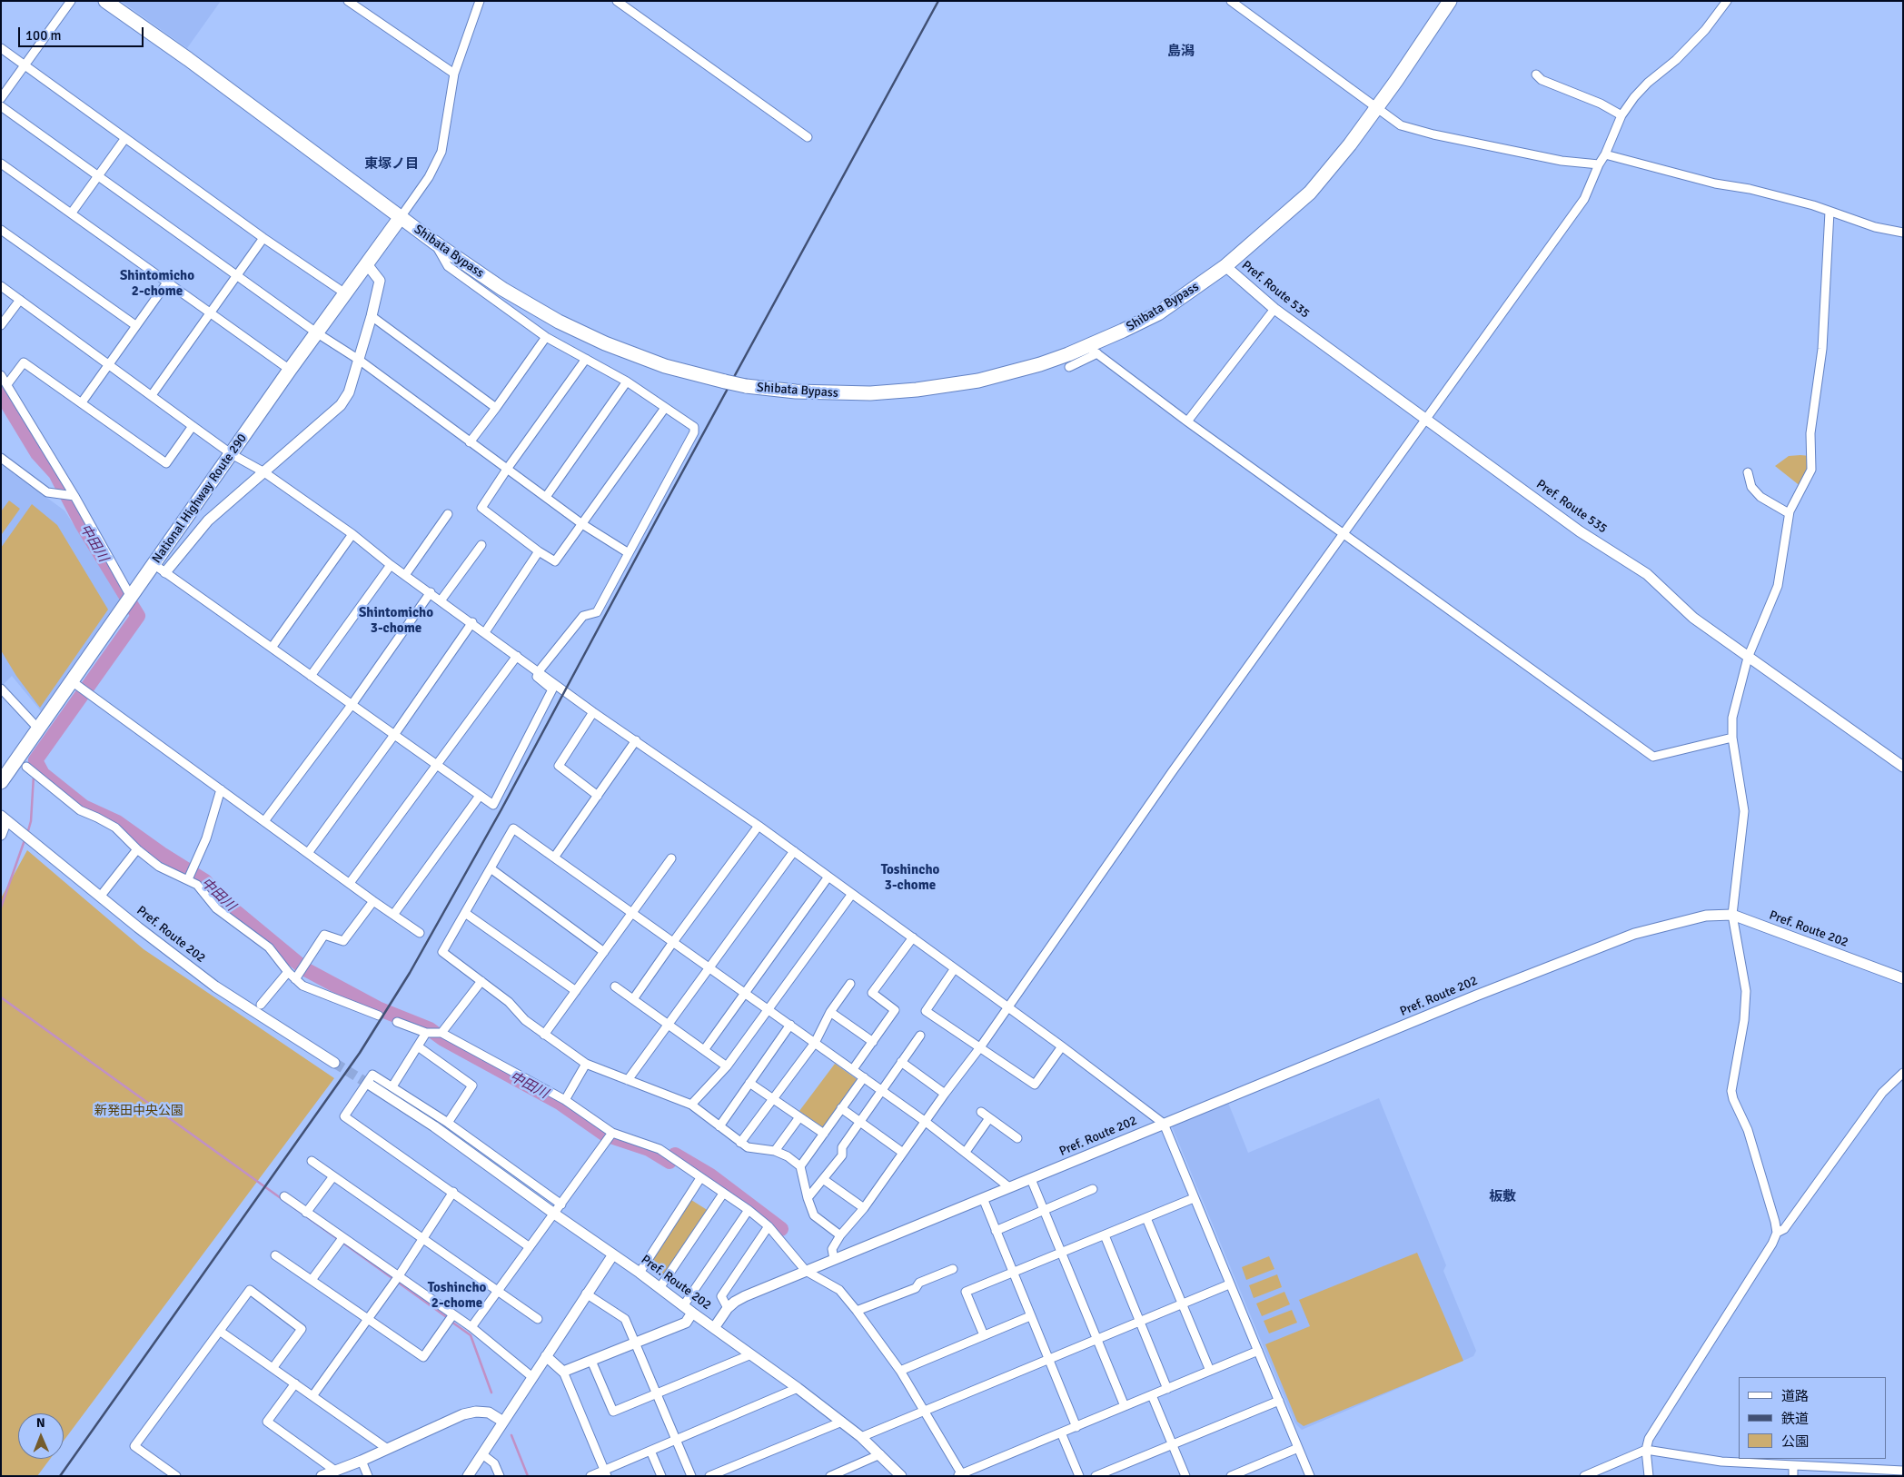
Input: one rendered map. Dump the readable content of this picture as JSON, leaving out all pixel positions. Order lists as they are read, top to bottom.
{
  "streets": {
    "highway": ["Shibata Bypass", "National Highway Route 290"],
    "main road": ["Pref. Route 535", "Pref. Route 202"]
  },
  "crossings": [
    ["Shibata Bypass", "Pref. Route 535"],
    ["Shibata Bypass", "National Highway Route 290"]
  ],
  "districts": [
    "島潟",
    "東塚ノ目",
    "Shintomicho 2-chome",
    "Shintomicho 3-chome",
    "Toshincho 3-chome",
    "板敷",
    "Toshincho 2-chome"
  ],
  "water": ["中田川"],
  "parks": ["新発田中央公園"],
  "legend": ["道路", "鉄道", "公園"],
  "scale_bar": "100 m",
  "north": "top"
}
